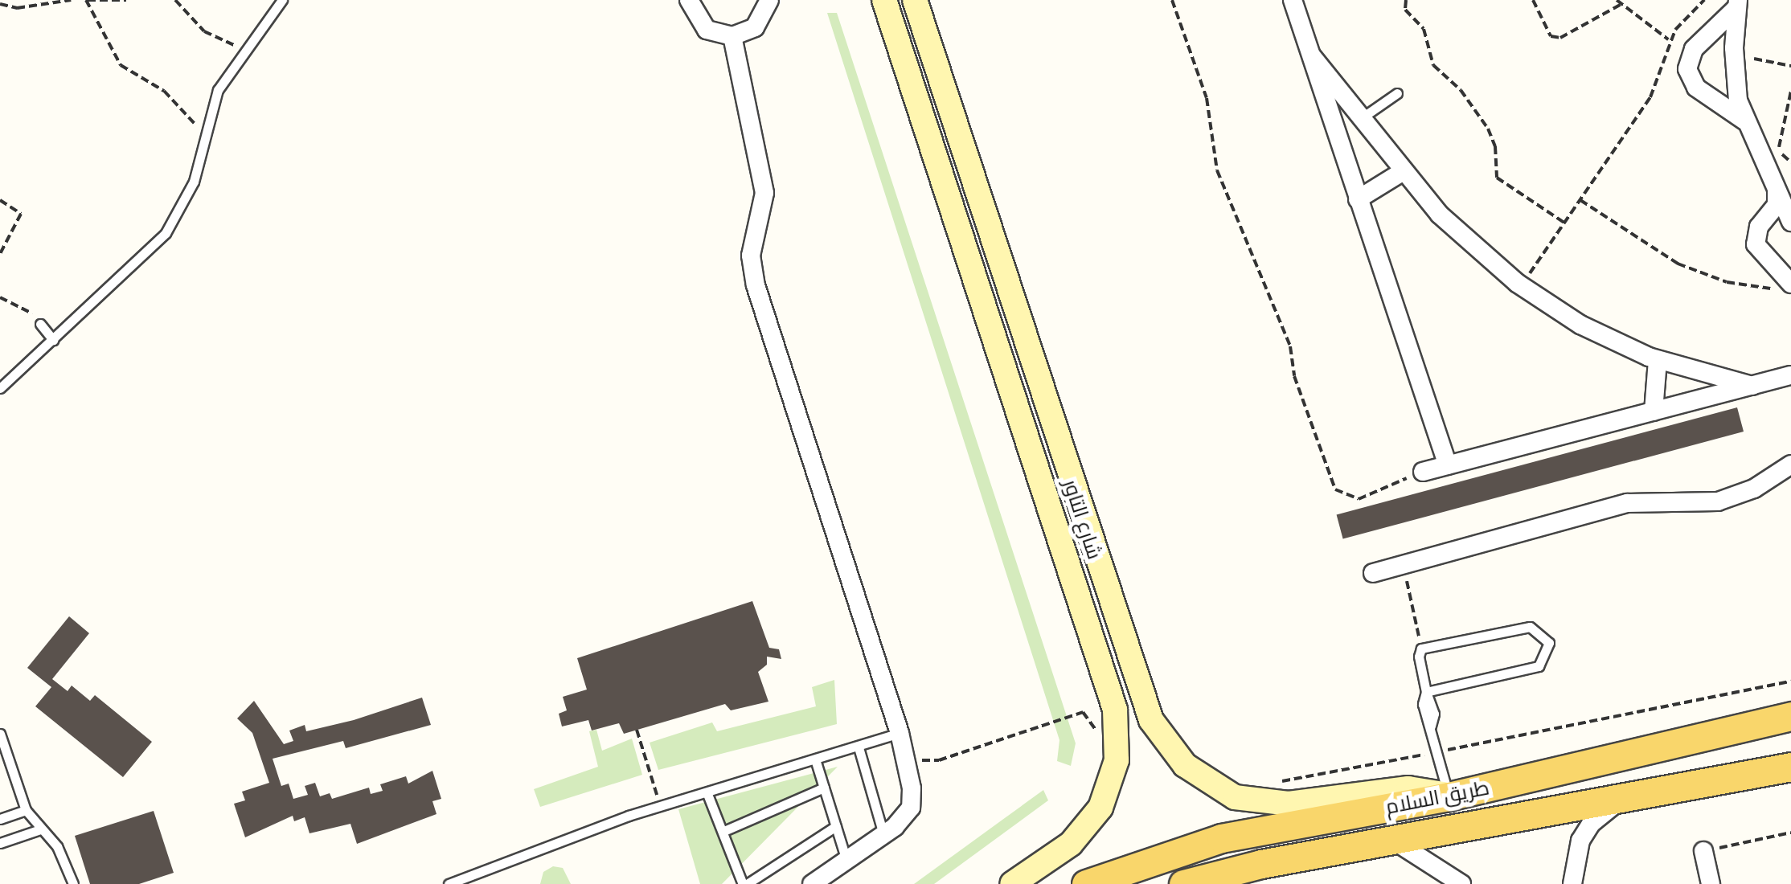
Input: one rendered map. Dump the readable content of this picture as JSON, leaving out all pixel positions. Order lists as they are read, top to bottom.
{
  "streets": {
    "main road": ["شارع التاور", "طريق السلام"]
  },
  "crossings": [
    ["شارع التاور", "طريق السلام"]
  ]
}
